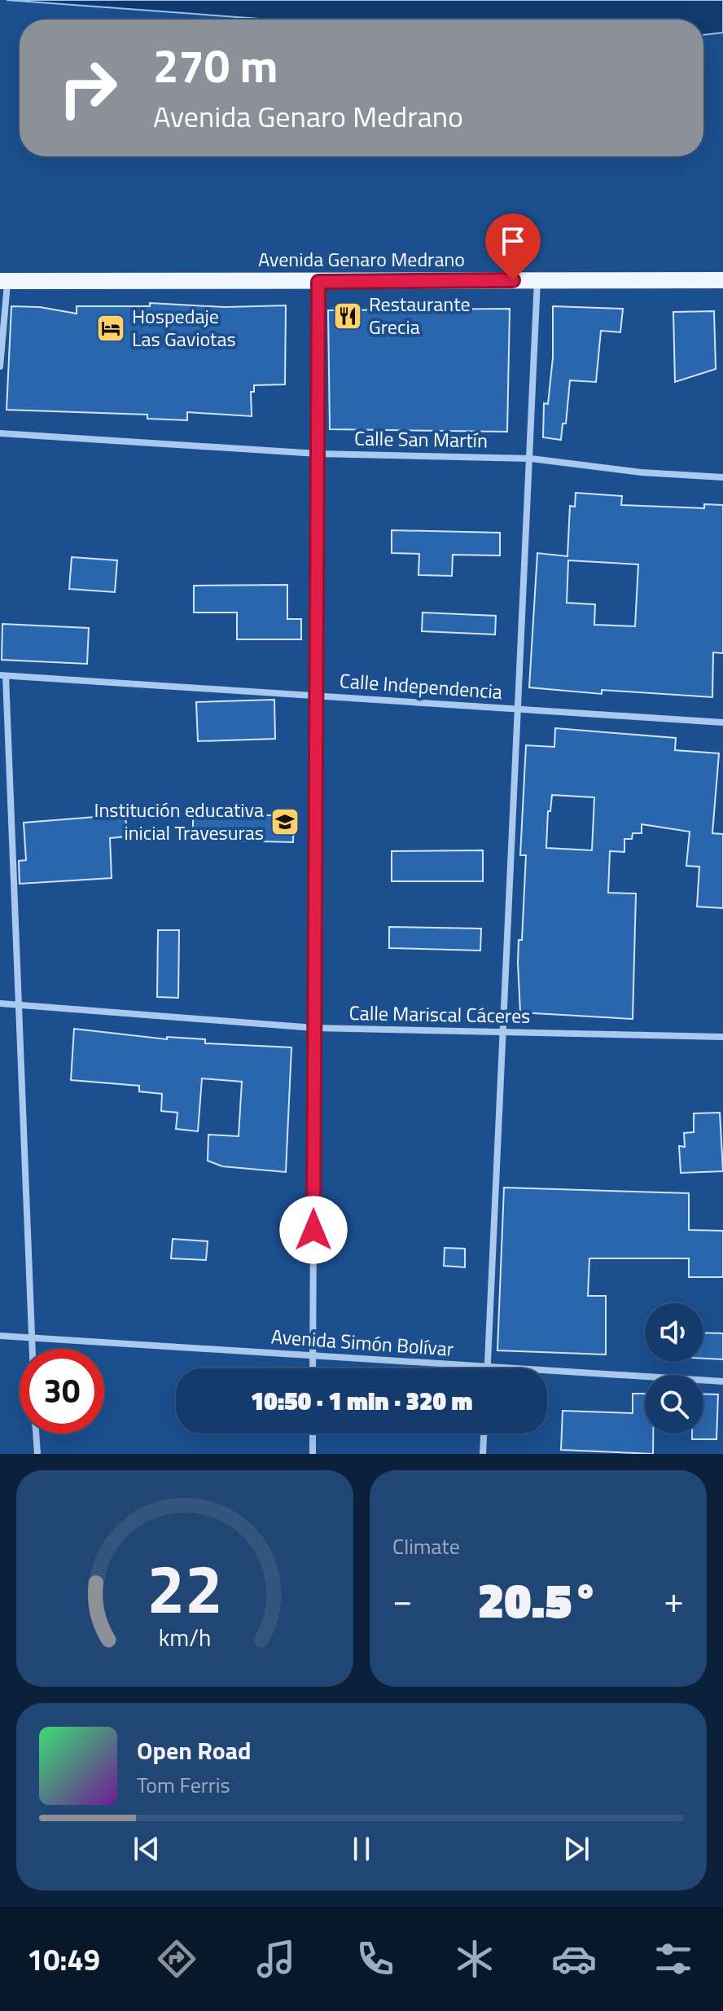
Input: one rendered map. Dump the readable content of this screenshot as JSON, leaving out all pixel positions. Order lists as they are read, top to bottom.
{
  "streets": {
    "main road": ["Avenida Genaro Medrano"],
    "street": [
      "Calle San Martín",
      "Calle Independencia",
      "Calle Mariscal Cáceres",
      "Avenida Simón Bolívar"
    ]
  },
  "places": {
    "restaurant": ["Restaurante Grecia"],
    "hotel": ["Hospedaje Las Gaviotas"],
    "school or university": ["Institución educativa inicial Travesuras"]
  },
  "page": {
    "turn": ["270 m", "Avenida Genaro Medrano"],
    "limit": "30",
    "trip": "10:50 · 1 min · 320 m",
    "tile": "Climate",
    "heat": ["−", "20.5°", "+"],
    "song": ["Open Road", "Tom Ferris"],
    "tabs": "10:49",
    "gauge": ["22", "km/h"]
  }
}
